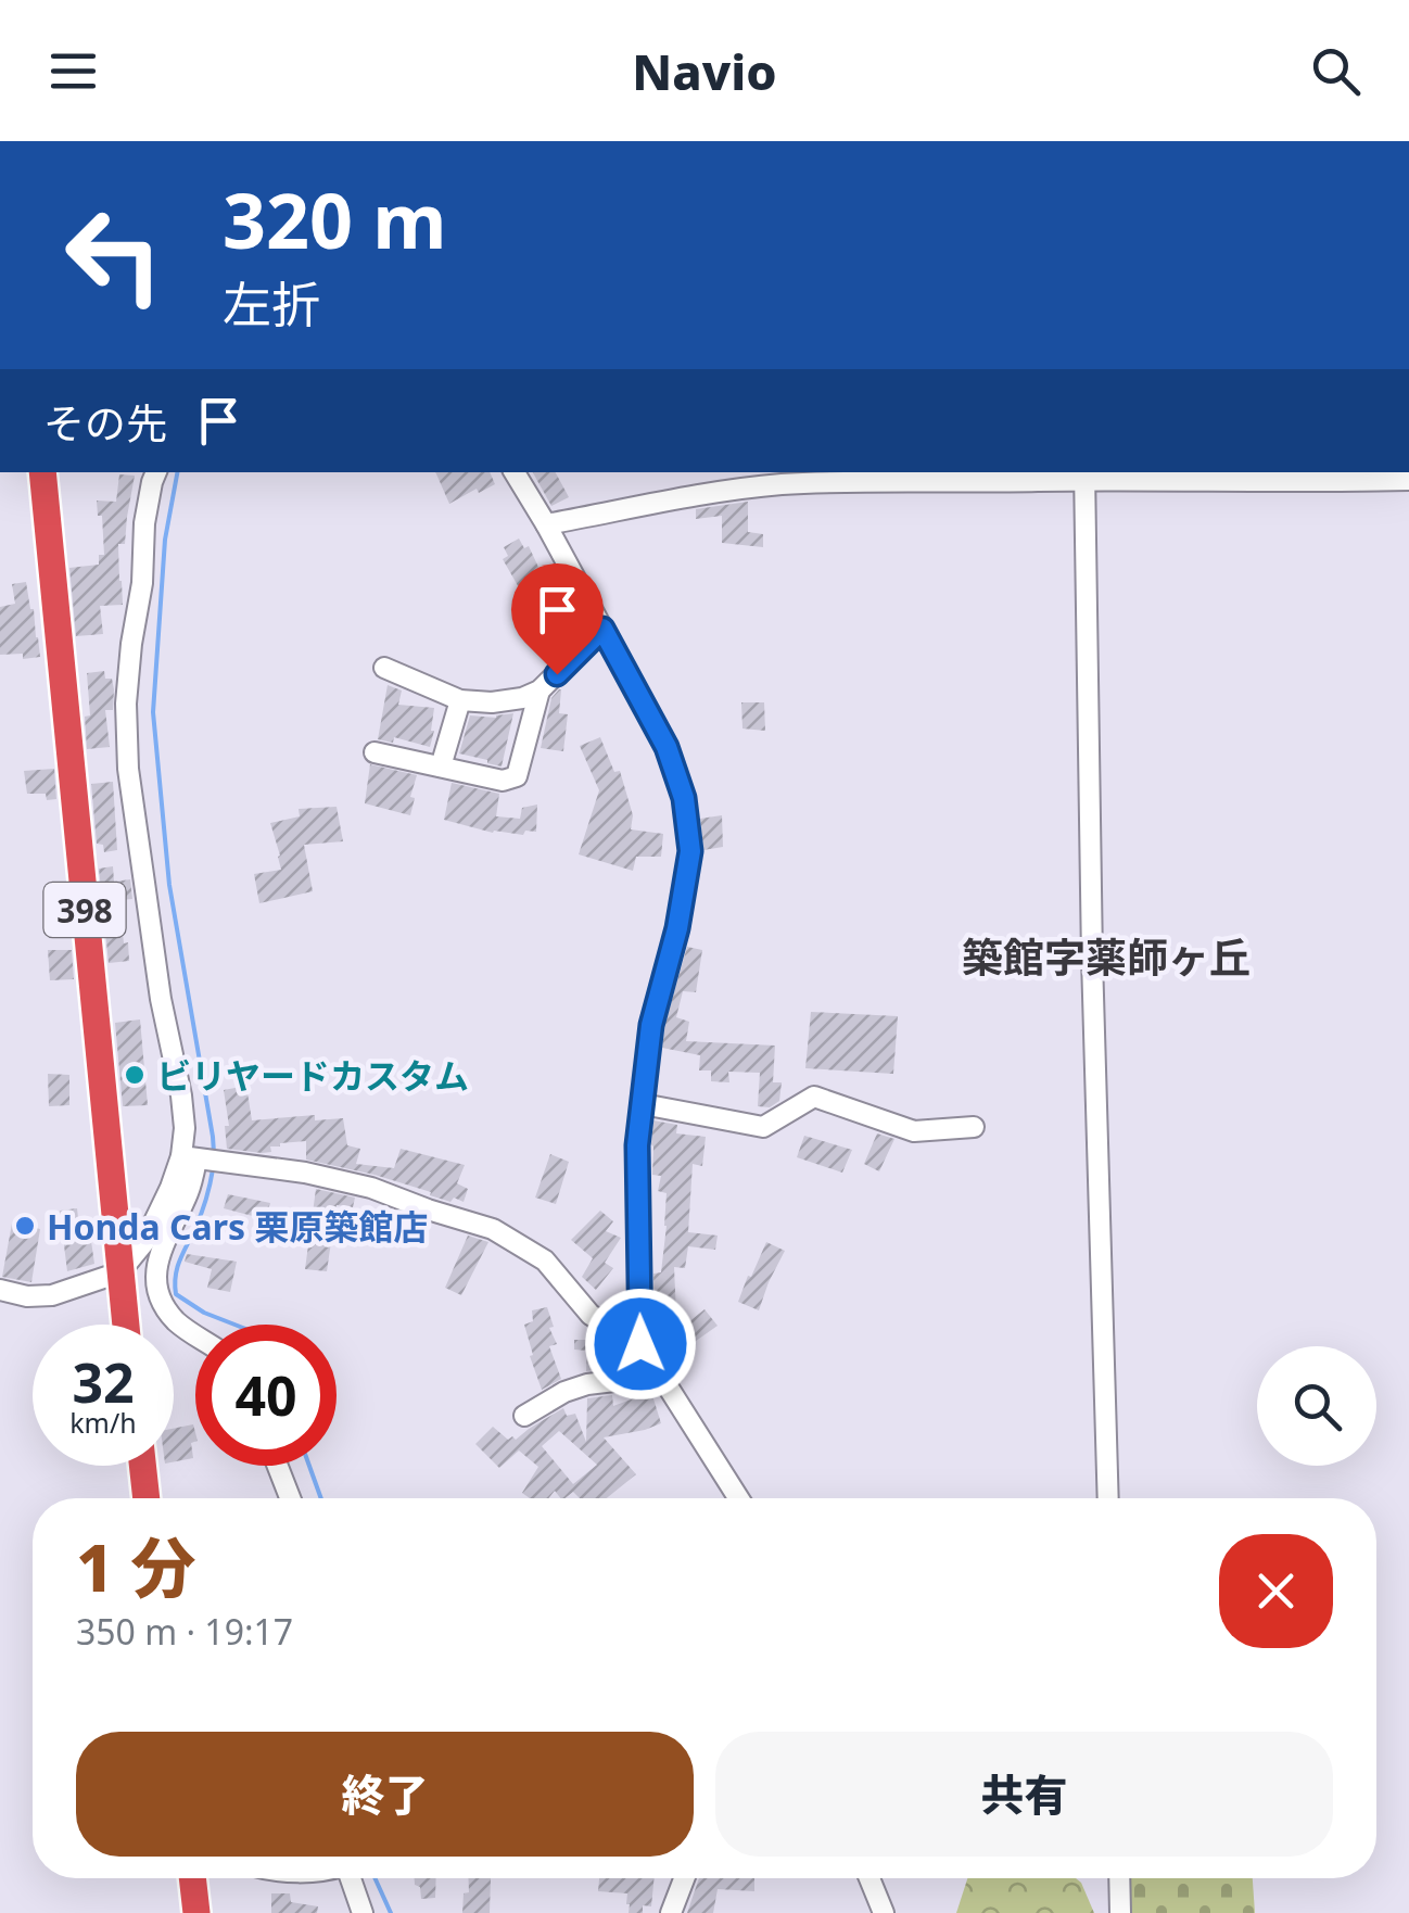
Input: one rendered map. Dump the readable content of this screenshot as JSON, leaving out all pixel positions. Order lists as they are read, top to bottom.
{
  "streets": {
    "highway": ["398"]
  },
  "districts": ["築館字薬師ヶ丘"],
  "places": ["ビリヤードカスタム", "Honda Cars 栗原築館店"],
  "page": {
    "header": "Navio",
    "turn": ["320 m", "左折"],
    "then": "その先",
    "speed": "32 km/h",
    "limit": "40",
    "heading": ["1 分", "350 m · 19:17"],
    "buttons": ["終了", "共有"]
  }
}
